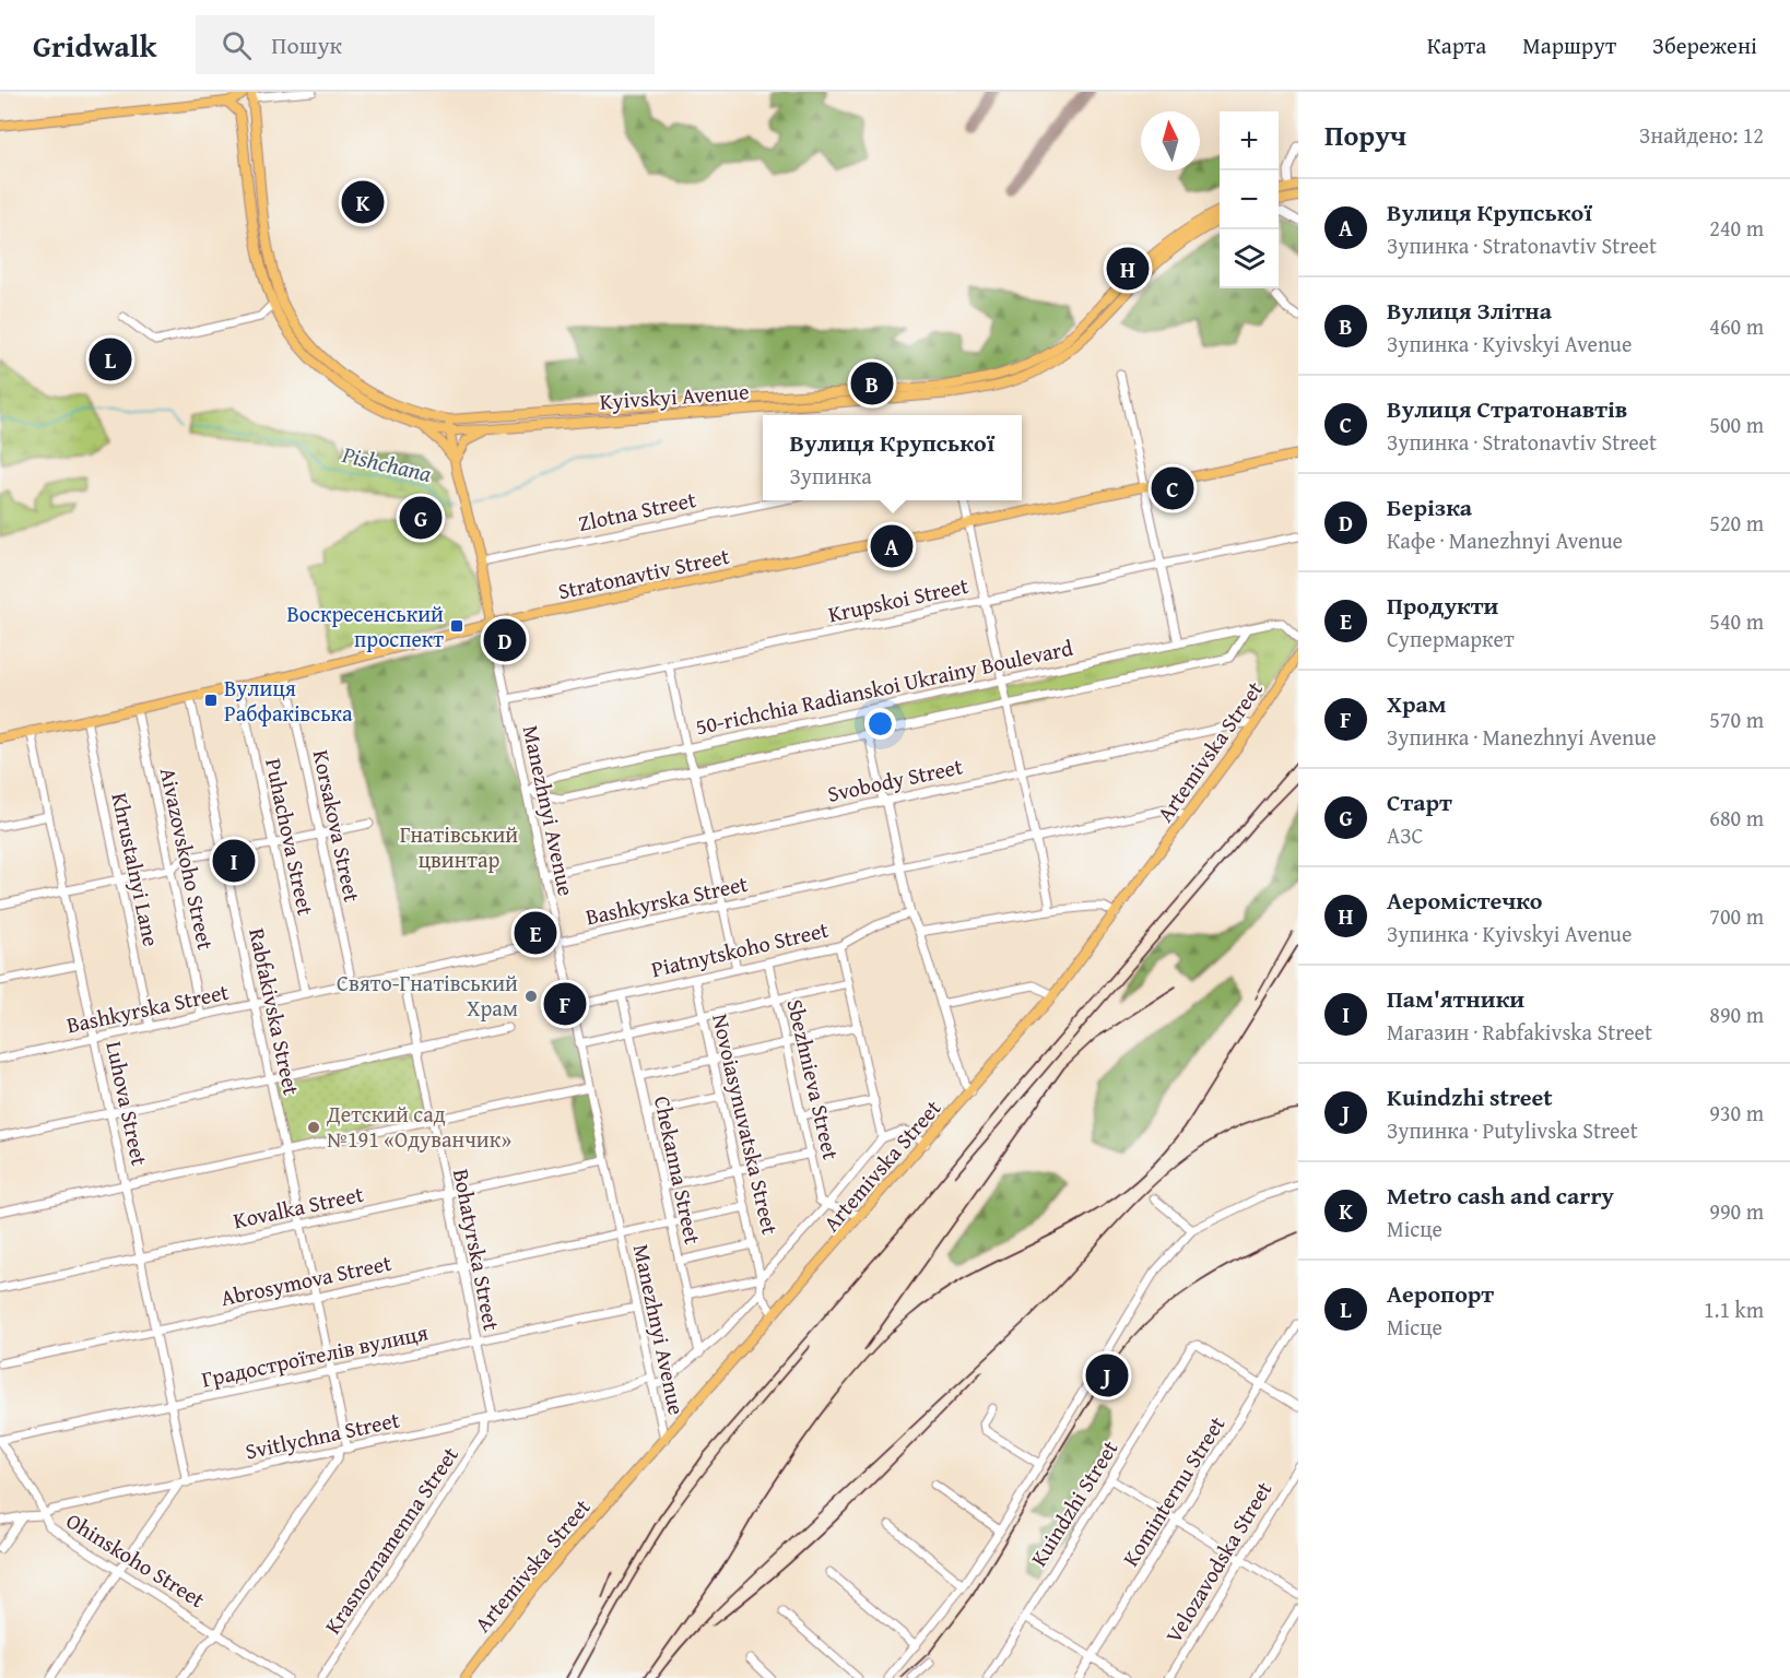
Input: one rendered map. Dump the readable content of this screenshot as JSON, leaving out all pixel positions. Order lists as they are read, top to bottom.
{
  "streets": {
    "main road": [
      "Kyivskyi Avenue",
      "Stratonavtiv Street",
      "Artemivska Street",
      "Manezhnyi Avenue"
    ],
    "street": [
      "Zlotna Street",
      "Krupskoi Street",
      "50-richchia Radianskoi Ukrainy Boulevard",
      "Svobody Street",
      "Korsakova Street",
      "Puhachova Street",
      "Aivazovskoho Street",
      "Khrustalnyi Lane",
      "Bashkyrska Street",
      "Piatnytskoho Street",
      "Rabfakivska Street",
      "Sbezhnieva Street",
      "Luhova Street",
      "Novoiasynuvatska Street",
      "Chekanna Street",
      "Kovalka Street",
      "Bohatyrska Street",
      "Abrosymova Street",
      "Градостроїтелiв вулиця",
      "Svitlychna Street",
      "Kominternu Street",
      "Kuindzhi Street",
      "Krasnoznamenna Street",
      "Ohinskoho Street",
      "Velozavodska Street"
    ]
  },
  "crossings": [
    ["Kyivskyi Avenue", "Manezhnyi Avenue"],
    ["Zlotna Street", "Manezhnyi Avenue"],
    ["Stratonavtiv Street", "Manezhnyi Avenue"],
    ["Stratonavtiv Street", "Korsakova Street"],
    ["Stratonavtiv Street", "Puhachova Street"],
    ["Stratonavtiv Street", "Aivazovskoho Street"],
    ["Stratonavtiv Street", "Khrustalnyi Lane"],
    ["Stratonavtiv Street", "Rabfakivska Street"],
    ["Stratonavtiv Street", "Luhova Street"],
    ["Krupskoi Street", "Manezhnyi Avenue"],
    ["50-richchia Radianskoi Ukrainy Boulevard", "Manezhnyi Avenue"],
    ["Artemivska Street", "Svobody Street"],
    ["Artemivska Street", "Manezhnyi Avenue"],
    ["Artemivska Street", "Bashkyrska Street"],
    ["Artemivska Street", "Sbezhnieva Street"],
    ["Artemivska Street", "Novoiasynuvatska Street"],
    ["Svobody Street", "Manezhnyi Avenue"],
    ["Manezhnyi Avenue", "Bashkyrska Street"],
    ["Manezhnyi Avenue", "Piatnytskoho Street"],
    ["Manezhnyi Avenue", "Kovalka Street"],
    ["Manezhnyi Avenue", "Abrosymova Street"],
    ["Manezhnyi Avenue", "Градостроїтелiв вулиця"],
    ["Manezhnyi Avenue", "Svitlychna Street"],
    ["Korsakova Street", "Bashkyrska Street"],
    ["Puhachova Street", "Bashkyrska Street"],
    ["Aivazovskoho Street", "Bashkyrska Street"],
    ["Khrustalnyi Lane", "Bashkyrska Street"],
    ["Bashkyrska Street", "Rabfakivska Street"],
    ["Bashkyrska Street", "Luhova Street"],
    ["Bashkyrska Street", "Bohatyrska Street"],
    ["Piatnytskoho Street", "Sbezhnieva Street"],
    ["Piatnytskoho Street", "Novoiasynuvatska Street"],
    ["Piatnytskoho Street", "Chekanna Street"],
    ["Rabfakivska Street", "Kovalka Street"],
    ["Rabfakivska Street", "Abrosymova Street"],
    ["Rabfakivska Street", "Градостроїтелiв вулиця"],
    ["Rabfakivska Street", "Svitlychna Street"],
    ["Luhova Street", "Kovalka Street"],
    ["Luhova Street", "Abrosymova Street"],
    ["Luhova Street", "Градостроїтелiв вулиця"],
    ["Luhova Street", "Svitlychna Street"],
    ["Novoiasynuvatska Street", "Abrosymova Street"],
    ["Chekanna Street", "Abrosymova Street"],
    ["Kovalka Street", "Bohatyrska Street"],
    ["Bohatyrska Street", "Abrosymova Street"],
    ["Bohatyrska Street", "Градостроїтелiв вулиця"],
    ["Bohatyrska Street", "Svitlychna Street"],
    ["Bohatyrska Street", "Krasnoznamenna Street"],
    ["Градостроїтелiв вулиця", "Ohinskoho Street"],
    ["Svitlychna Street", "Krasnoznamenna Street"],
    ["Svitlychna Street", "Ohinskoho Street"],
    ["Kominternu Street", "Kuindzhi Street"]
  ],
  "water": ["Pishchana"],
  "parks": ["Гнатівський цвинтар"],
  "places": {
    "transit": ["Воскресенський проспект", "Вулиця Рабфаківська"],
    "other": ["Свято-Гнатівський Храм", "Детский сад №191 «Одуванчик»"]
  },
  "north": "top",
  "page": {
    "header": "Gridwalk",
    "search": "Пошук",
    "nav": ["Карта", "Маршрут", "Збережені"],
    "heading": ["Поруч", "Знайдено: 12"],
    "map_buttons": ["+", "−"],
    "list": [
      {
        "mark": "A",
        "name": "Вулиця Крупської",
        "note": "Зупинка · Stratonavtiv Street",
        "value": "240 m"
      },
      {
        "mark": "B",
        "name": "Вулиця Злітна",
        "note": "Зупинка · Kyivskyi Avenue",
        "value": "460 m"
      },
      {
        "mark": "C",
        "name": "Вулиця Стратонавтів",
        "note": "Зупинка · Stratonavtiv Street",
        "value": "500 m"
      },
      {
        "mark": "D",
        "name": "Берізка",
        "note": "Кафе · Manezhnyi Avenue",
        "value": "520 m"
      },
      {
        "mark": "E",
        "name": "Продукти",
        "note": "Супермаркет",
        "value": "540 m"
      },
      {
        "mark": "F",
        "name": "Храм",
        "note": "Зупинка · Manezhnyi Avenue",
        "value": "570 m"
      },
      {
        "mark": "G",
        "name": "Старт",
        "note": "АЗС",
        "value": "680 m"
      },
      {
        "mark": "H",
        "name": "Аеромістечко",
        "note": "Зупинка · Kyivskyi Avenue",
        "value": "700 m"
      },
      {
        "mark": "I",
        "name": "Пам'ятники",
        "note": "Магазин · Rabfakivska Street",
        "value": "890 m"
      },
      {
        "mark": "J",
        "name": "Kuindzhi street",
        "note": "Зупинка · Putylivska Street",
        "value": "930 m"
      },
      {
        "mark": "K",
        "name": "Metro cash and carry",
        "note": "Місце",
        "value": "990 m"
      },
      {
        "mark": "L",
        "name": "Аеропорт",
        "note": "Місце",
        "value": "1.1 km"
      }
    ],
    "pins": [
      "K",
      "H",
      "L",
      "B",
      "C",
      "G",
      "A",
      "D",
      "I",
      "E",
      "F",
      "J"
    ],
    "popup": ["Вулиця Крупської", "Зупинка"]
  }
}
